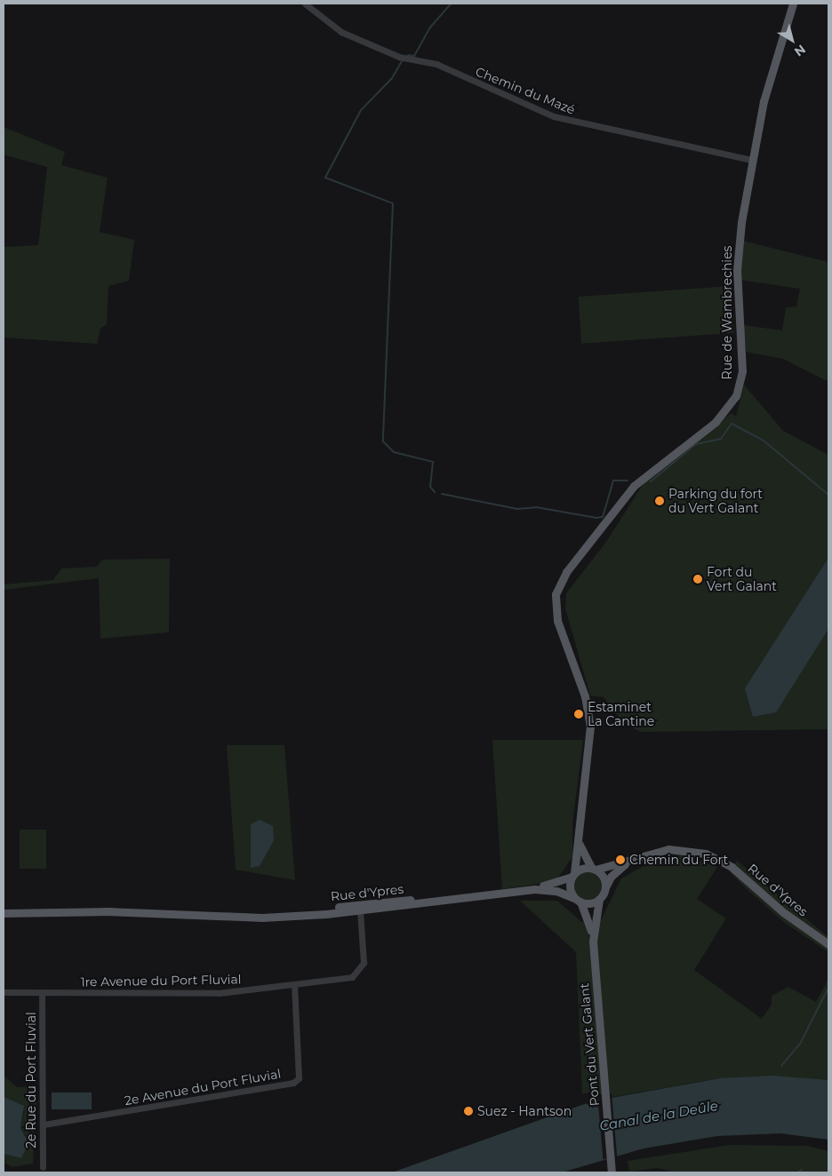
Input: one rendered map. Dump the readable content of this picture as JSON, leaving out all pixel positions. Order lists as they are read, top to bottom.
{
  "streets": {
    "main road": ["Rue de Wambrechies", "Rue d'Ypres", "Pont du Vert Galant"],
    "street": [
      "Chemin du Mazé",
      "1re Avenue du Port Fluvial",
      "2e Rue du Port Fluvial",
      "2e Avenue du Port Fluvial"
    ]
  },
  "crossings": [
    ["Chemin du Mazé", "Rue de Wambrechies"],
    ["Rue de Wambrechies", "Rue d'Ypres"],
    ["Rue d'Ypres", "1re Avenue du Port Fluvial"],
    ["1re Avenue du Port Fluvial", "2e Rue du Port Fluvial"],
    ["1re Avenue du Port Fluvial", "2e Avenue du Port Fluvial"],
    ["2e Rue du Port Fluvial", "2e Avenue du Port Fluvial"]
  ],
  "water": ["Canal de la Deûle"],
  "places": [
    "Parking du fort du Vert Galant",
    "Fort du Vert Galant",
    "Estaminet La Cantine",
    "Chemin du Fort",
    "Suez - Hantson"
  ],
  "north": "bottom right"
}
